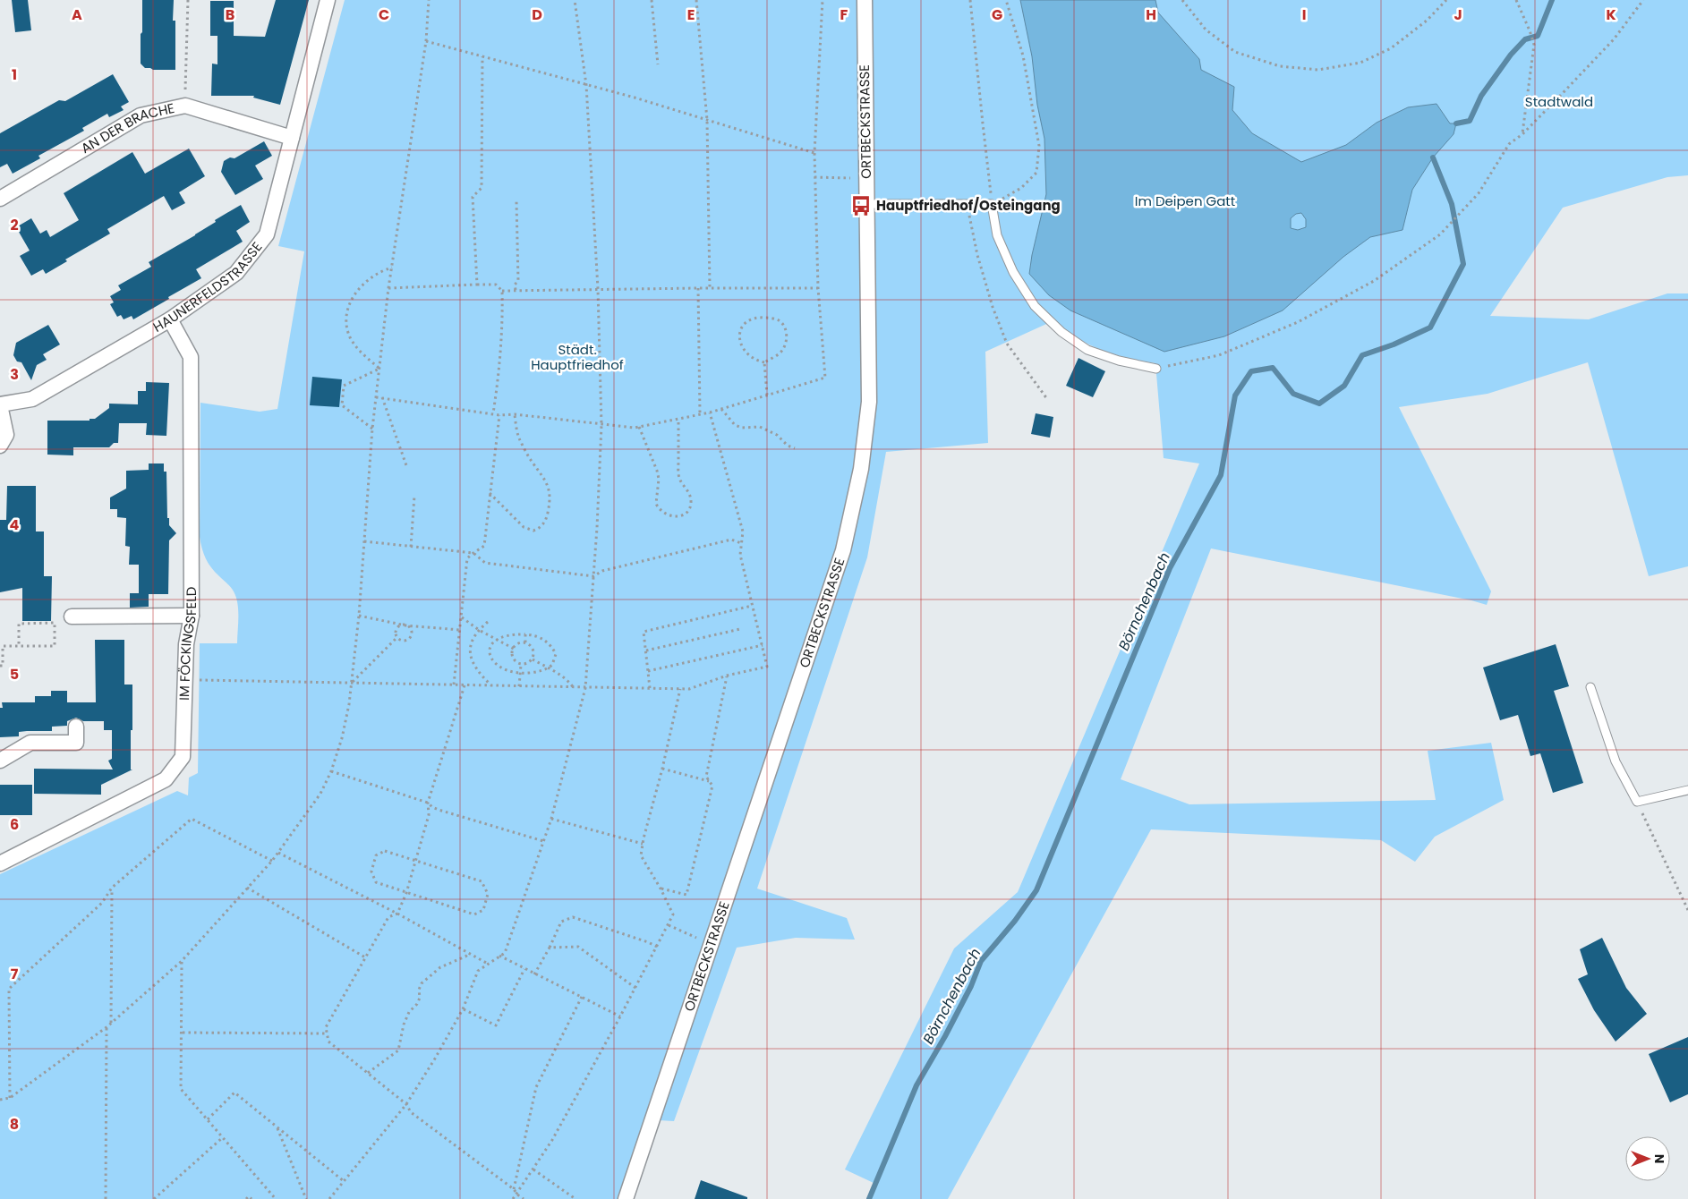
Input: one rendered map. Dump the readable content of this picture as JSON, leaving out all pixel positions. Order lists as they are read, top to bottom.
{
  "streets": {
    "street": [
      "ORTBECKSTRASSE",
      "AN DER BRACHE",
      "HAUNERFELDSTRASSE",
      "IM FÖCKINGSFELD"
    ]
  },
  "crossings": [
    ["AN DER BRACHE", "HAUNERFELDSTRASSE"],
    ["HAUNERFELDSTRASSE", "IM FÖCKINGSFELD"]
  ],
  "water": ["Börnchenbach"],
  "parks": ["Stadtwald", "Im Deipen Gatt", "Städt. Hauptfriedhof"],
  "places": {
    "bus stop": ["Hauptfriedhof/Osteingang"]
  },
  "north": "right",
  "grid": {
    "columns": [
      "A",
      "B",
      "C",
      "D",
      "E",
      "F",
      "G",
      "H",
      "I",
      "J",
      "K"
    ],
    "rows": [
      "1",
      "2",
      "3",
      "4",
      "5",
      "6",
      "7",
      "8"
    ]
  }
}
